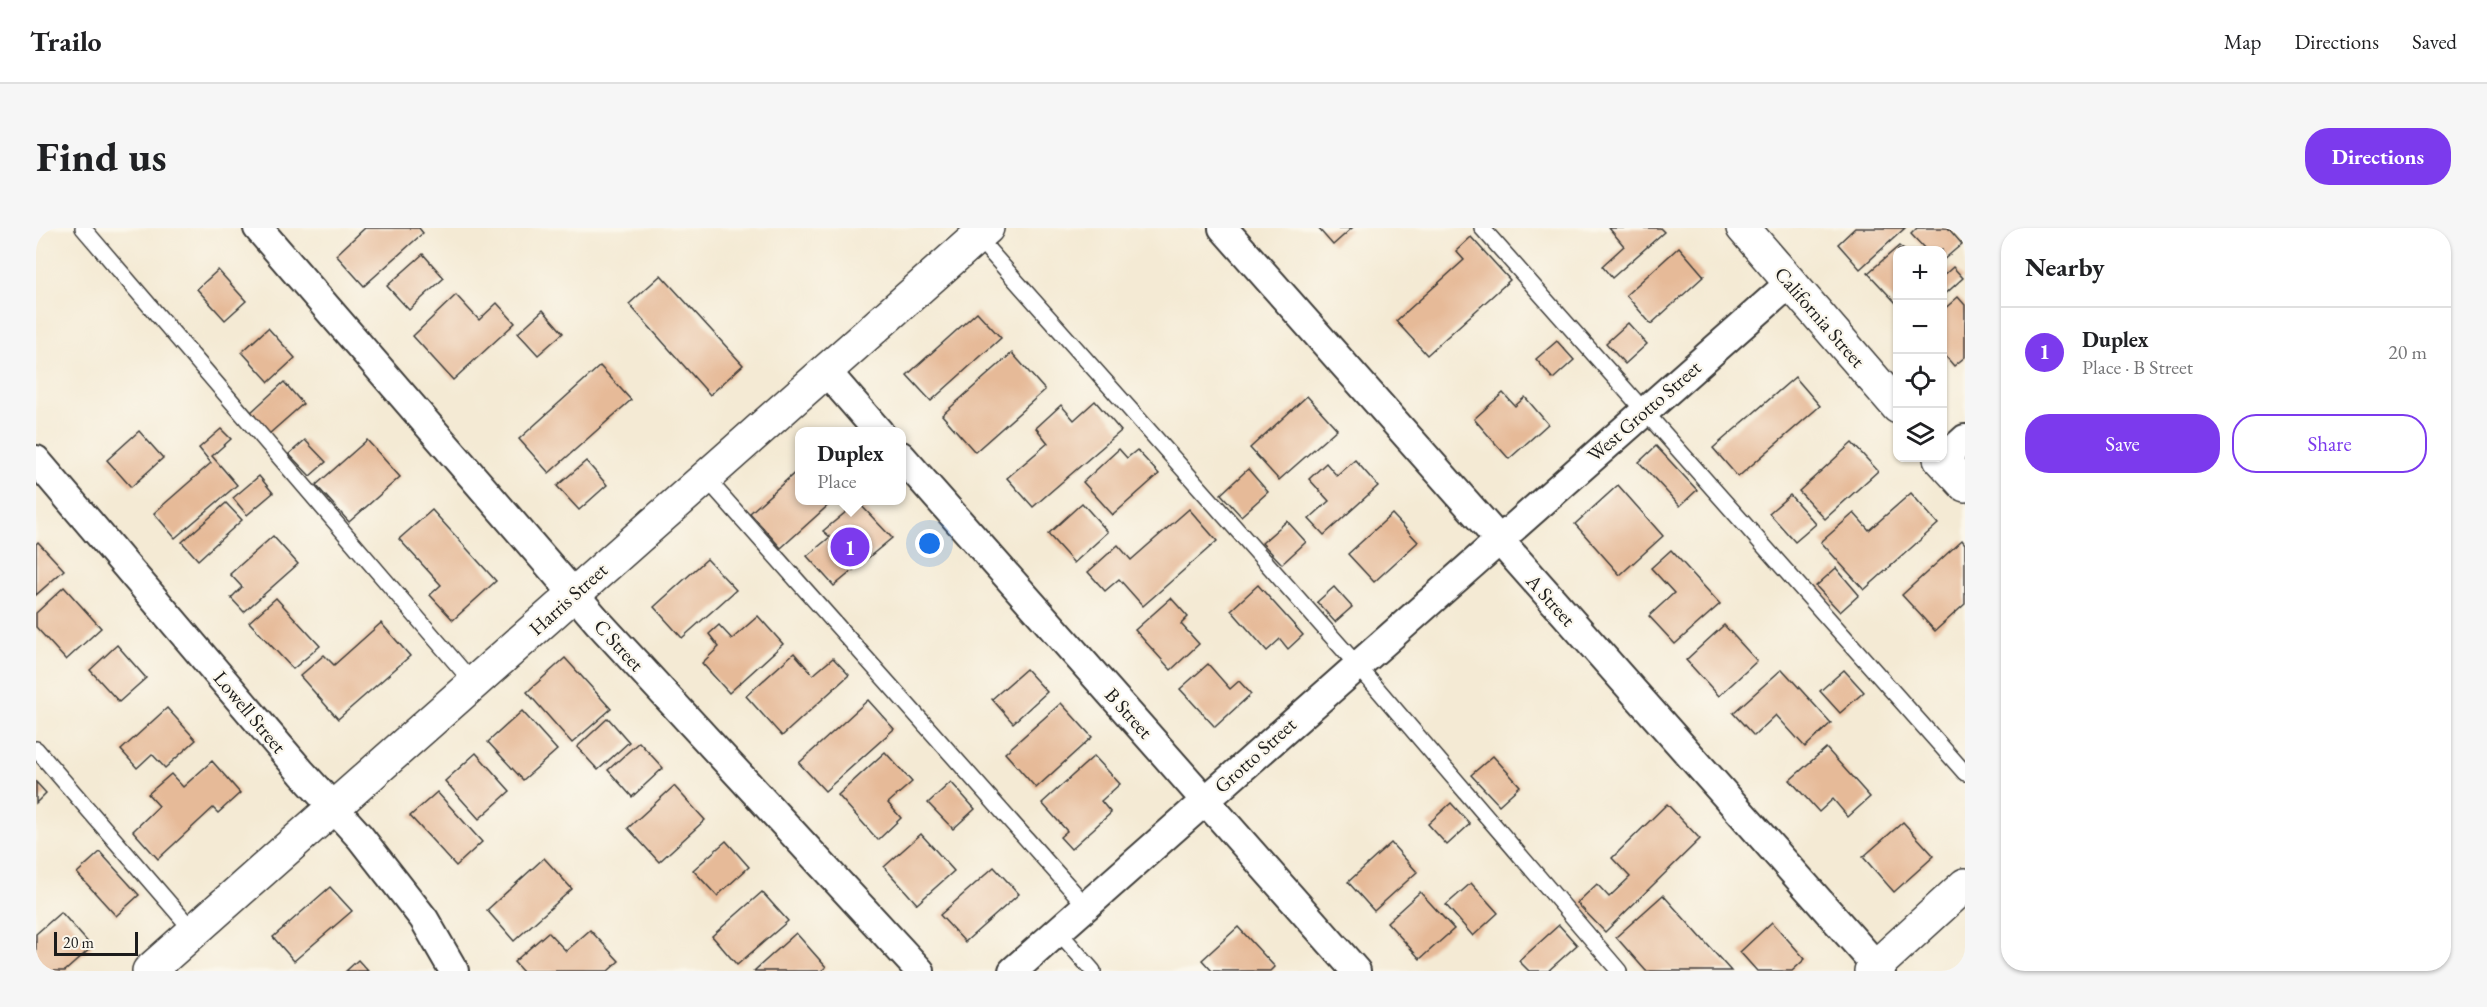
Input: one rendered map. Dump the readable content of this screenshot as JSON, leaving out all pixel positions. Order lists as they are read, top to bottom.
{
  "streets": {
    "main road": ["California Street", "Harris Street"],
    "street": [
      "West Grotto Street",
      "A Street",
      "C Street",
      "Lowell Street",
      "B Street",
      "Grotto Street"
    ]
  },
  "crossings": [
    ["California Street", "West Grotto Street"],
    ["West Grotto Street", "A Street"],
    ["West Grotto Street", "Grotto Street"],
    ["Harris Street", "C Street"],
    ["Harris Street", "Lowell Street"],
    ["A Street", "Grotto Street"],
    ["B Street", "Grotto Street"]
  ],
  "scale_bar": "20 m",
  "page": {
    "header": "Trailo",
    "nav": ["Map", "Directions", "Saved"],
    "buttons": [
      "Directions",
      ["Save", "Share"]
    ],
    "title": "Find us",
    "heading": "Nearby",
    "map_buttons": ["+", "−"],
    "list": [
      {
        "mark": "1",
        "name": "Duplex",
        "note": "Place · B Street",
        "value": "20 m"
      }
    ],
    "popup": ["Duplex", "Place"],
    "pins": "1",
    "scale": "20 m"
  }
}
